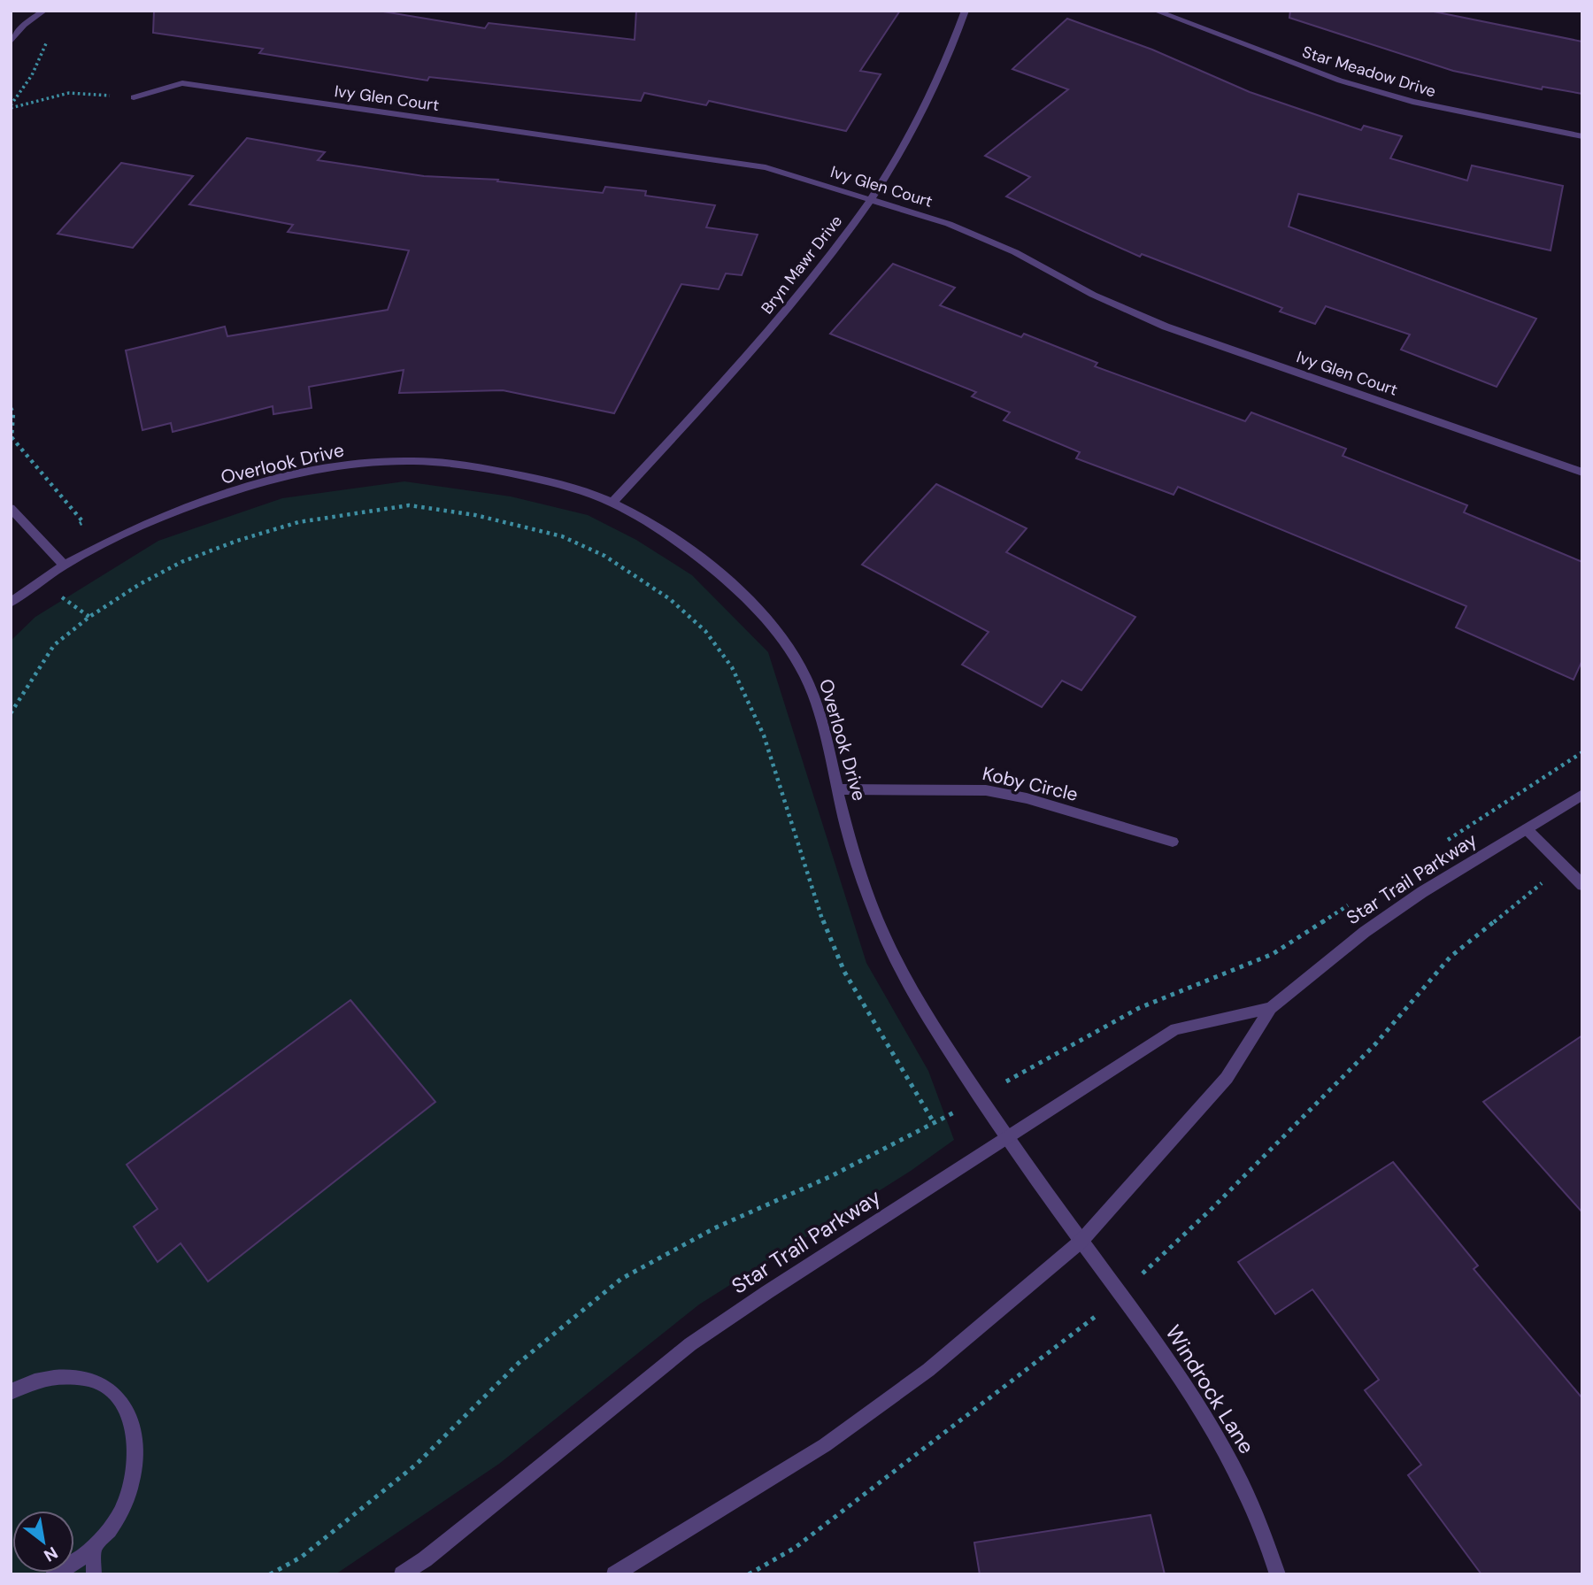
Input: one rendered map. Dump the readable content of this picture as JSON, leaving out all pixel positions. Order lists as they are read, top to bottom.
{
  "streets": {
    "street": [
      "Star Meadow Drive",
      "Ivy Glen Court",
      "Bryn Mawr Drive",
      "Overlook Drive",
      "Koby Circle",
      "Star Trail Parkway",
      "Windrock Lane"
    ]
  },
  "crossings": [
    ["Ivy Glen Court", "Bryn Mawr Drive"],
    ["Bryn Mawr Drive", "Overlook Drive"],
    ["Overlook Drive", "Koby Circle"],
    ["Overlook Drive", "Star Trail Parkway"],
    ["Overlook Drive", "Windrock Lane"],
    ["Star Trail Parkway", "Windrock Lane"]
  ],
  "north": "bottom right"
}
